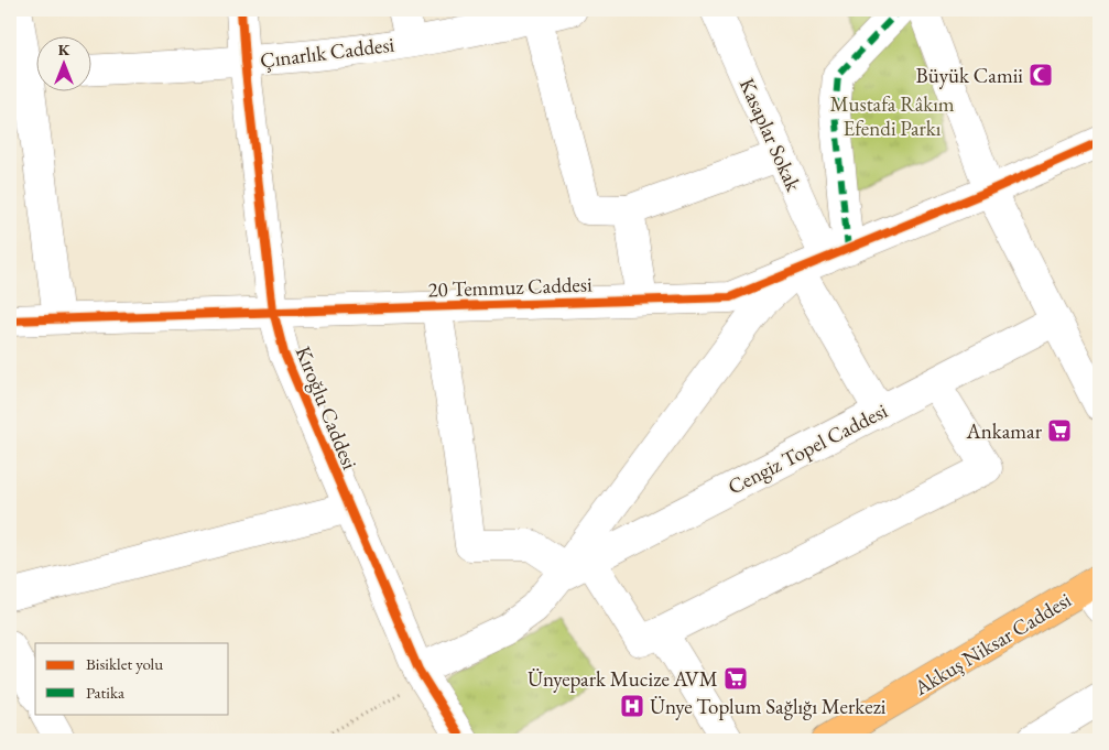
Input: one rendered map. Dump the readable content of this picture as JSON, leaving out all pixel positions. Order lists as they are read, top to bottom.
{
  "streets": {
    "main road": ["Akkuş Niksar Caddesi"],
    "street": [
      "Çınarlık Caddesi",
      "Kasaplar Sokak",
      "20 Temmuz Caddesi",
      "Kıroğlu Caddesi",
      "Cengiz Topel Caddesi"
    ]
  },
  "crossings": [
    ["Çınarlık Caddesi", "Kıroğlu Caddesi"],
    ["Kasaplar Sokak", "20 Temmuz Caddesi"],
    ["20 Temmuz Caddesi", "Kıroğlu Caddesi"]
  ],
  "parks": ["Mustafa Râkım Efendi Parkı"],
  "places": {
    "mosque": ["Büyük Camii"],
    "supermarket": ["Ankamar", "Ünyepark Mucize AVM"],
    "hospital": ["Ünye Toplum Sağlığı Merkezi"]
  },
  "legend": ["Bisiklet yolu", "Patika"],
  "north": "top"
}
